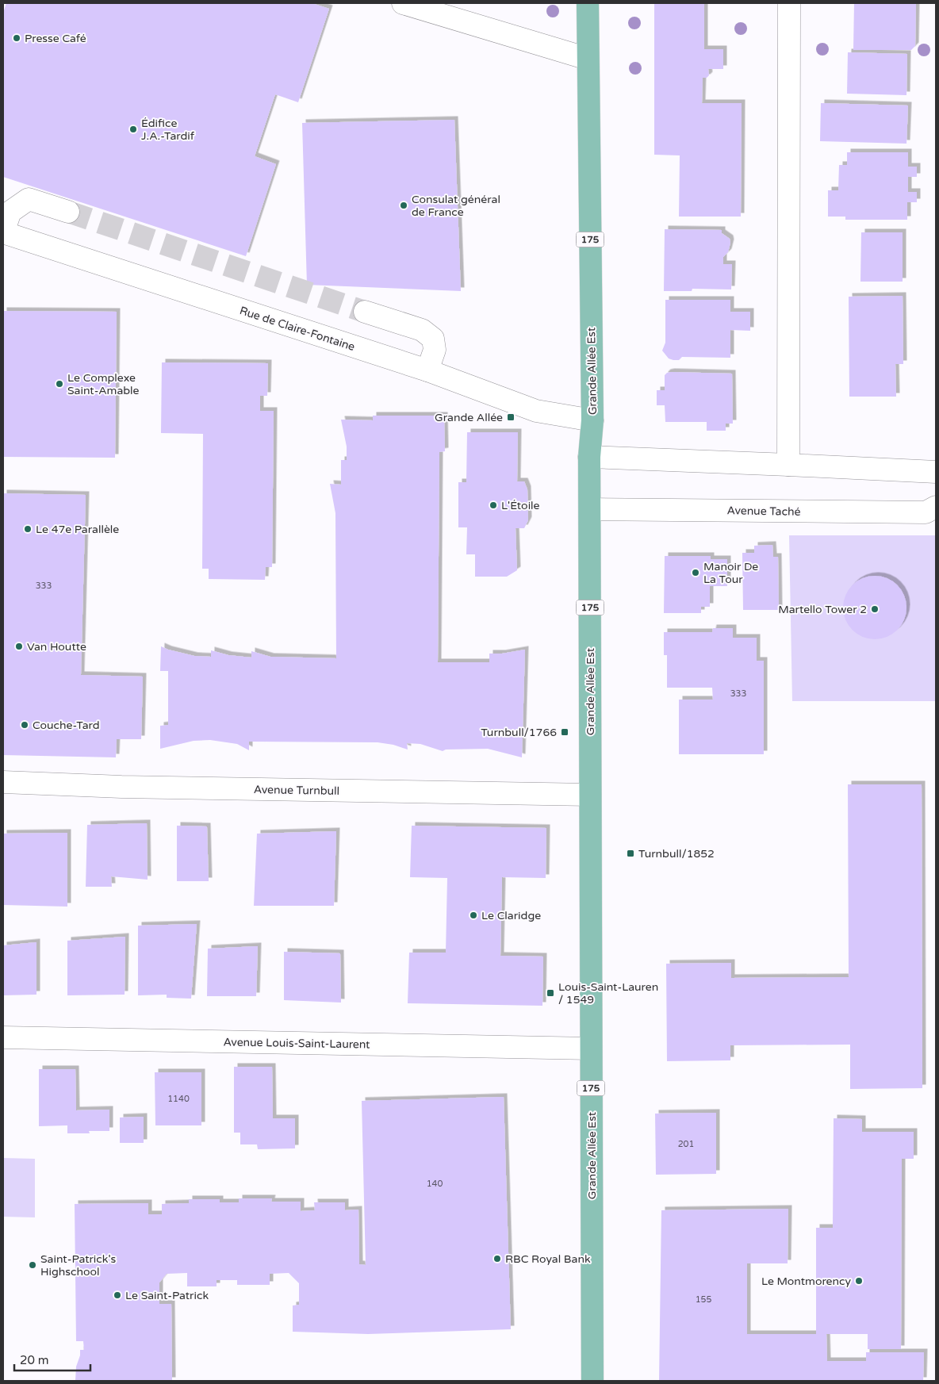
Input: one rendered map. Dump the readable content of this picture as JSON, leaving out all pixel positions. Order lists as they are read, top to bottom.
{
  "streets": {
    "main road": ["175", "Grande Allée Est"],
    "street": [
      "Rue de Claire-Fontaine",
      "Avenue Taché",
      "Avenue Turnbull",
      "Avenue Louis-Saint-Laurent"
    ]
  },
  "crossings": [
    ["Rue de Claire-Fontaine", "Grande Allée Est"],
    ["Grande Allée Est", "Avenue Taché"],
    ["Grande Allée Est", "Avenue Turnbull"],
    ["Grande Allée Est", "Avenue Louis-Saint-Laurent"]
  ],
  "places": {
    "other": [
      "Presse Café",
      "Édifice J.A.-Tardif",
      "Consulat général de France",
      "Le Complexe Saint-Amable",
      "L'Étoile",
      "Le 47e Parallèle",
      "Manoir De La Tour",
      "Martello Tower 2",
      "Van Houtte",
      "Couche-Tard",
      "Le Claridge",
      "RBC Royal Bank",
      "Saint-Patrick's Highschool",
      "Le Montmorency",
      "Le Saint-Patrick"
    ],
    "transit": [
      "Grande Allée",
      "Turnbull/1766",
      "Turnbull/1852",
      "Louis-Saint-Lauren / 1549"
    ]
  },
  "house_numbers": [
    "333",
    "333",
    "1140",
    "201",
    "140",
    "155"
  ],
  "scale_bar": "20 m"
}
